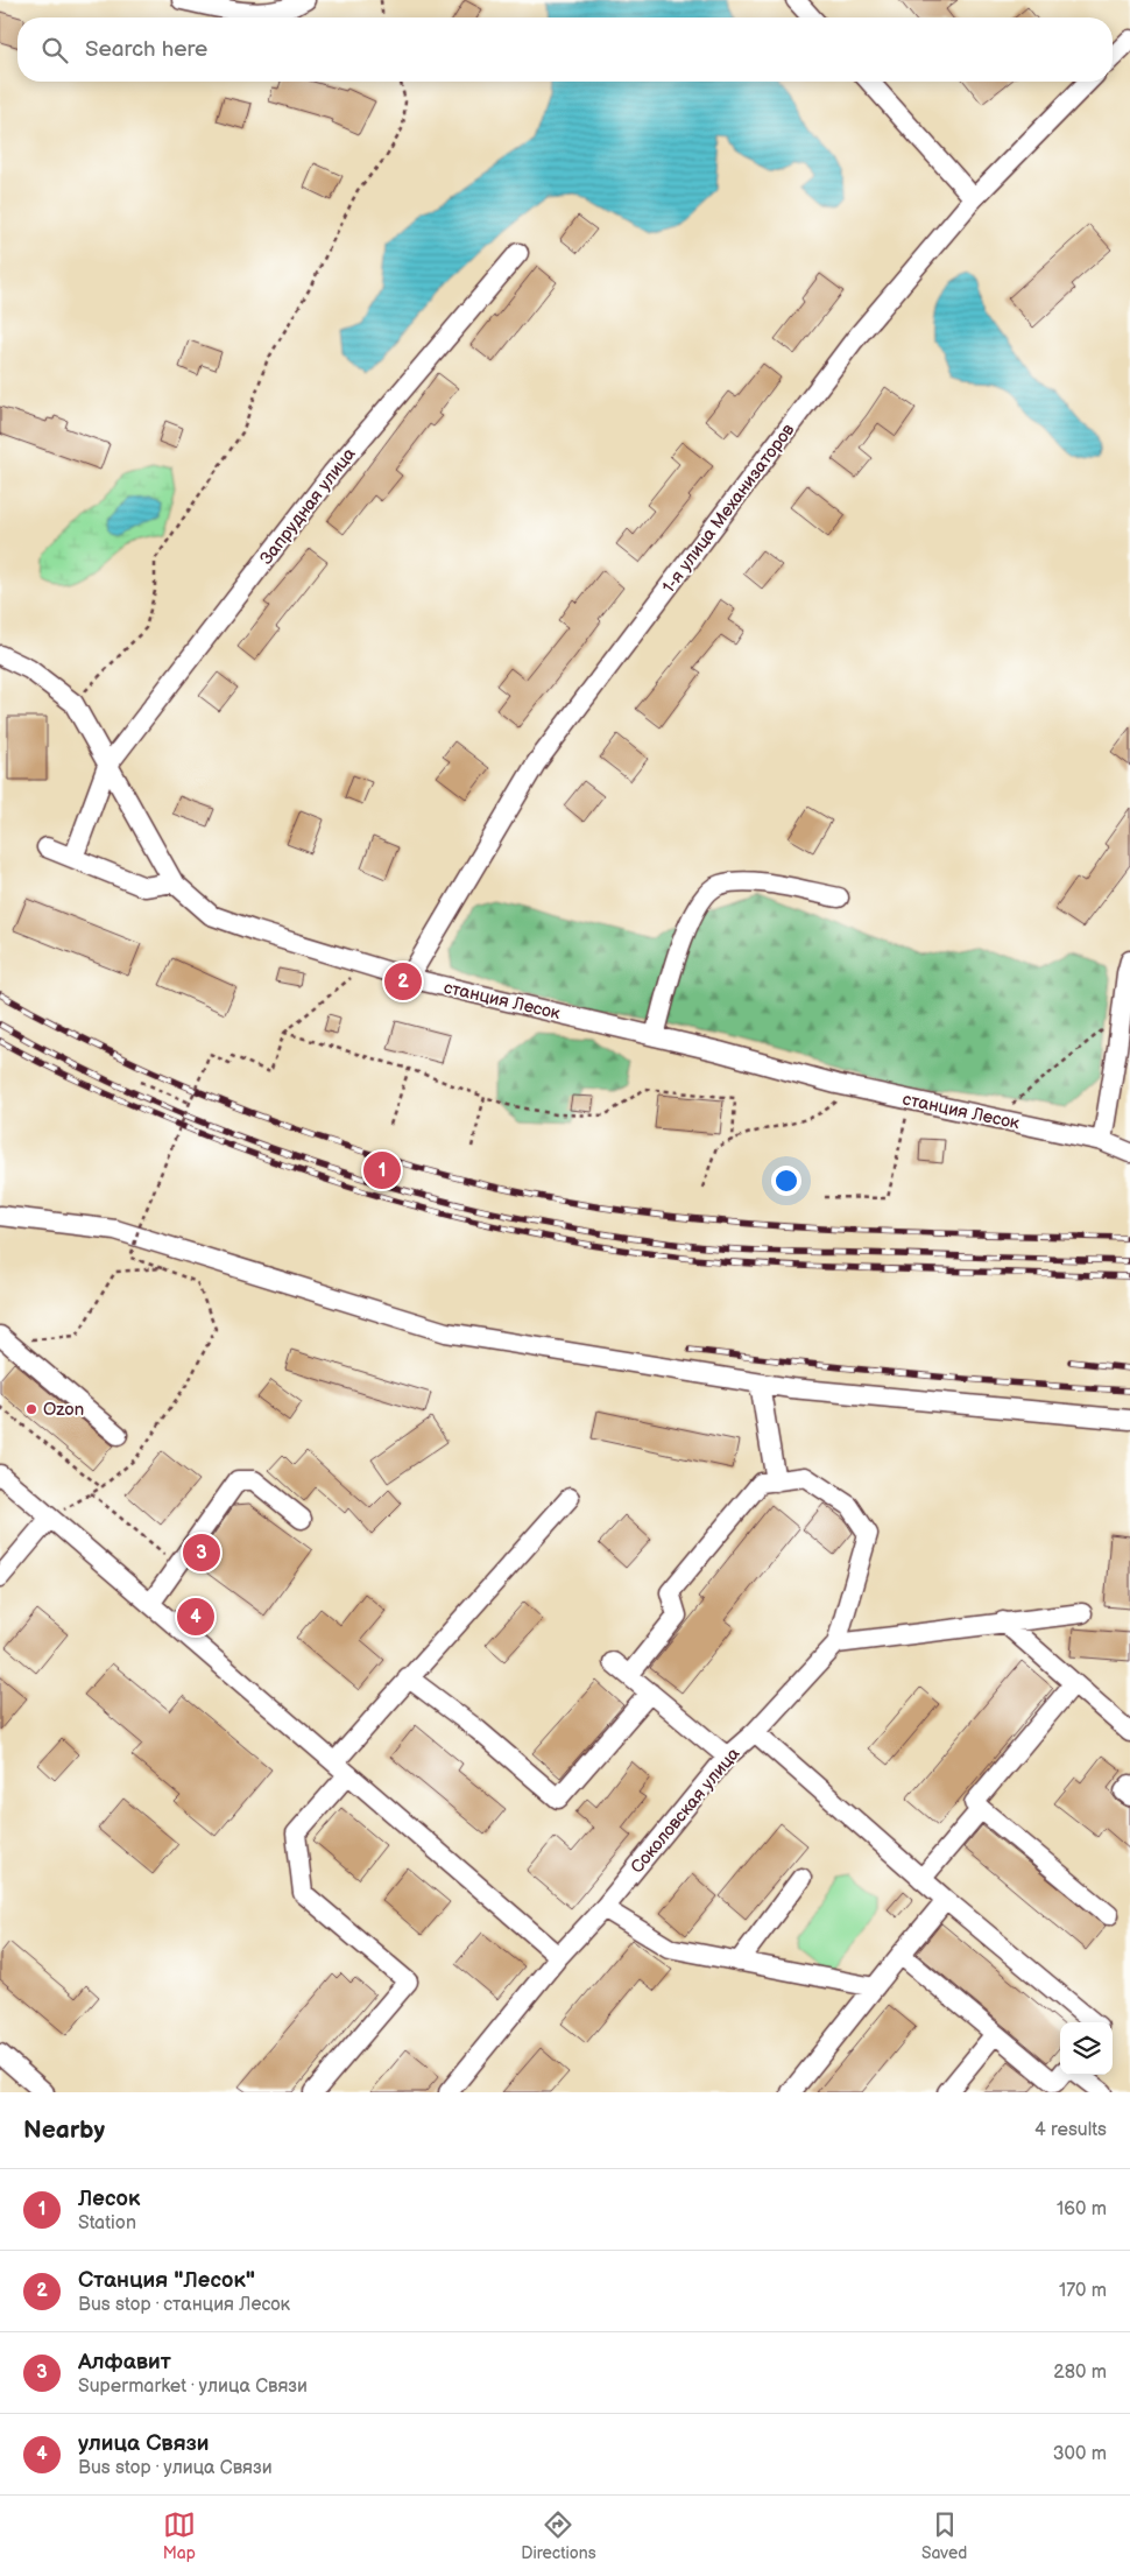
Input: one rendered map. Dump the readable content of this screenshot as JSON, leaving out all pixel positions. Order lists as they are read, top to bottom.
{
  "streets": {
    "street": [
      "Запрудная улица",
      "1-я улица Механизаторов",
      "станция Лесок",
      "Соколовская улица"
    ]
  },
  "crossings": [
    ["Запрудная улица", "станция Лесок"],
    ["1-я улица Механизаторов", "станция Лесок"]
  ],
  "places": ["Ozon"],
  "page": {
    "search": "Search here",
    "pins": [
      "2",
      "1",
      "3",
      "4"
    ],
    "heading": ["Nearby", "4 results"],
    "list": [
      {
        "mark": "1",
        "name": "Лесок",
        "note": "Station",
        "value": "160 m"
      },
      {
        "mark": "2",
        "name": "Станция \"Лесок\"",
        "note": "Bus stop · станция Лесок",
        "value": "170 m"
      },
      {
        "mark": "3",
        "name": "Алфавит",
        "note": "Supermarket · улица Связи",
        "value": "280 m"
      },
      {
        "mark": "4",
        "name": "улица Связи",
        "note": "Bus stop · улица Связи",
        "value": "300 m"
      }
    ],
    "nav": ["Map", "Directions", "Saved"]
  }
}
